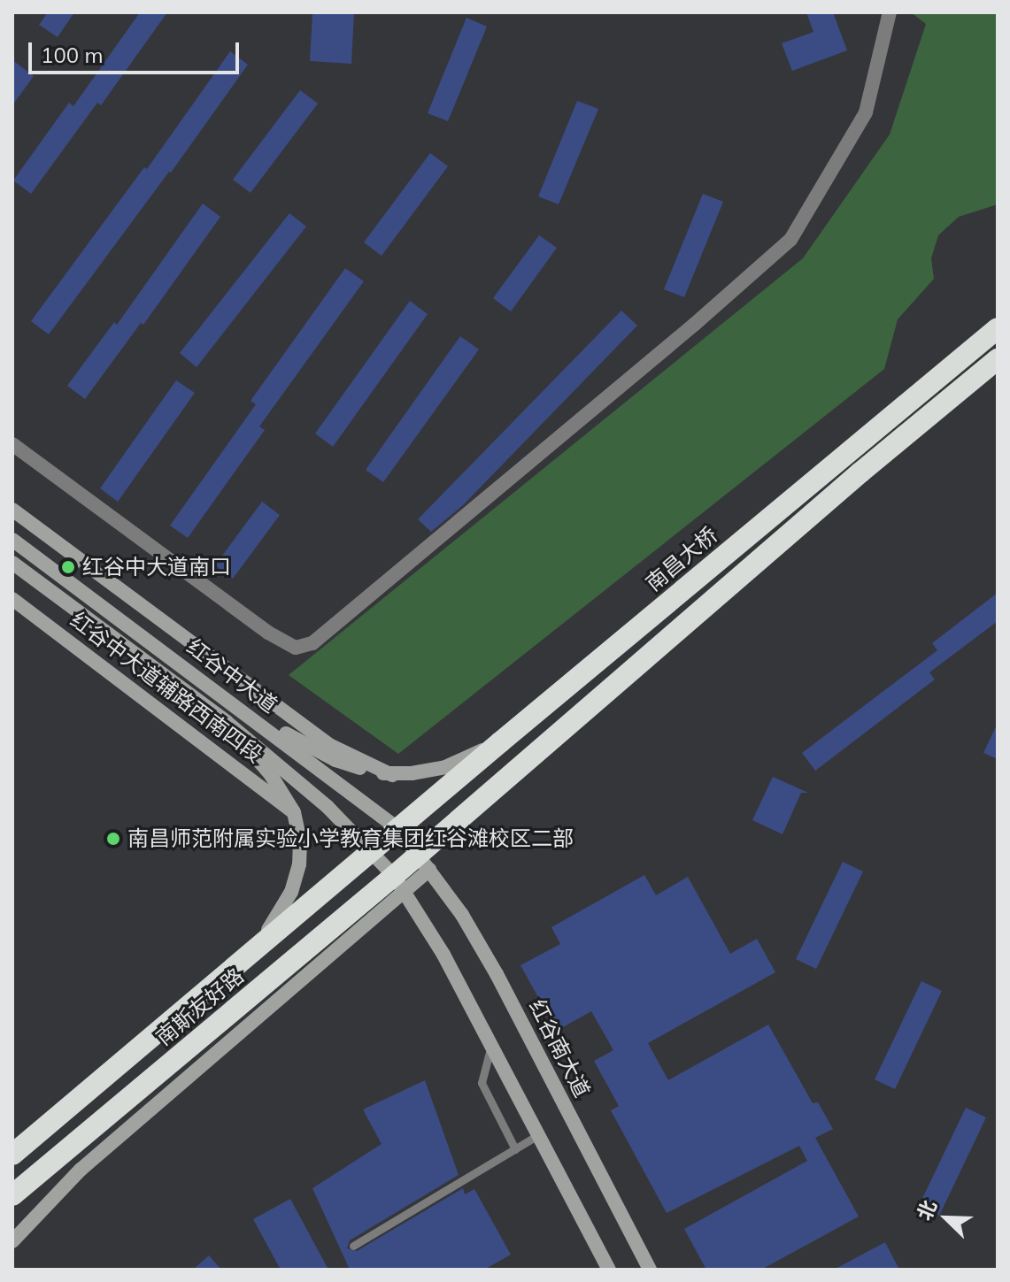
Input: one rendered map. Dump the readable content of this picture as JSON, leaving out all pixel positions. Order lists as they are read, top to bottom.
{
  "streets": {
    "highway": ["南昌大桥", "南斯友好路"],
    "main road": ["红谷中大道", "红谷中大道辅路西南四段", "红谷南大道"]
  },
  "crossings": [
    ["南昌大桥", "红谷中大道"],
    ["南昌大桥", "南斯友好路"],
    ["红谷中大道", "南斯友好路"],
    ["红谷中大道", "红谷南大道"],
    ["南斯友好路", "红谷南大道"]
  ],
  "places": ["红谷中大道南口", "南昌师范附属实验小学教育集团红谷滩校区二部"],
  "scale_bar": "100 m",
  "north": "top left"
}
